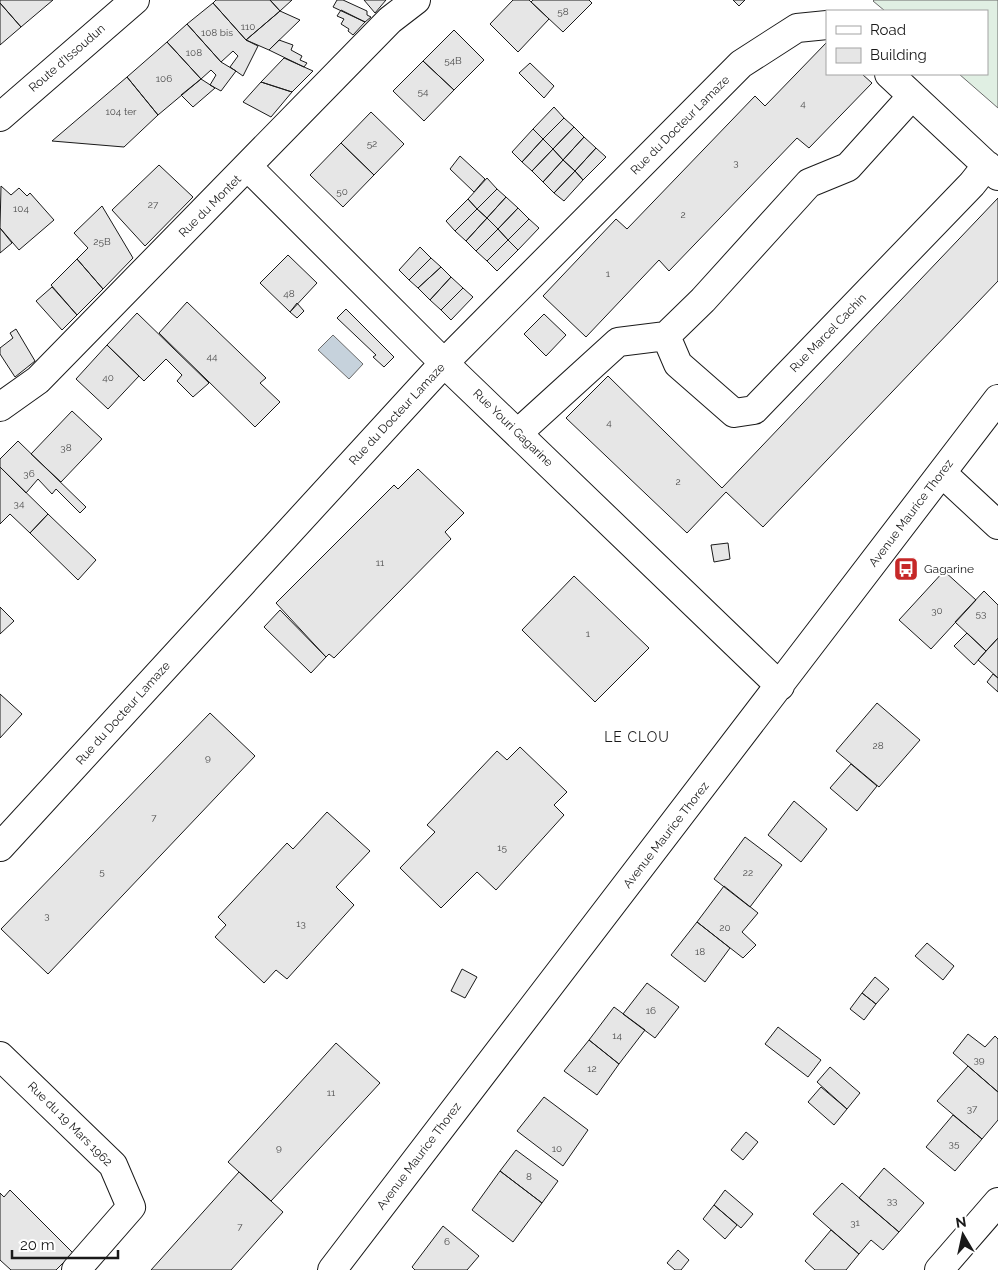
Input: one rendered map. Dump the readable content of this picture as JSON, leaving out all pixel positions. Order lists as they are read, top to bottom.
{
  "streets": {
    "street": [
      "Route d'Issoudun",
      "Rue du Docteur Lamaze",
      "Rue du Montet",
      "Rue Marcel Cachin",
      "Rue Youri Gagarine",
      "Avenue Maurice Thorez",
      "Rue du 19 Mars 1962"
    ]
  },
  "crossings": [
    ["Rue du Docteur Lamaze", "Rue Youri Gagarine"],
    ["Rue du Montet", "Rue Youri Gagarine"],
    ["Rue Youri Gagarine", "Avenue Maurice Thorez"]
  ],
  "districts": ["LE CLOU"],
  "places": {
    "bus stop": ["Gagarine"]
  },
  "house_numbers": [
    "58",
    "110",
    "108 bis",
    "108",
    "54B",
    "106",
    "54",
    "4",
    "104 ter",
    "52",
    "3",
    "50",
    "27",
    "104",
    "2",
    "25B",
    "1",
    "48",
    "44",
    "40",
    "4",
    "38",
    "36",
    "2",
    "34",
    "11",
    "30",
    "53",
    "1",
    "28",
    "9",
    "7",
    "15",
    "5",
    "22",
    "3",
    "13",
    "20",
    "18",
    "16",
    "14",
    "39",
    "12",
    "11",
    "37",
    "35",
    "9",
    "10",
    "8",
    "33",
    "31",
    "7",
    "6"
  ],
  "legend": ["Road", "Building"],
  "scale_bar": "20 m",
  "north": "top"
}
